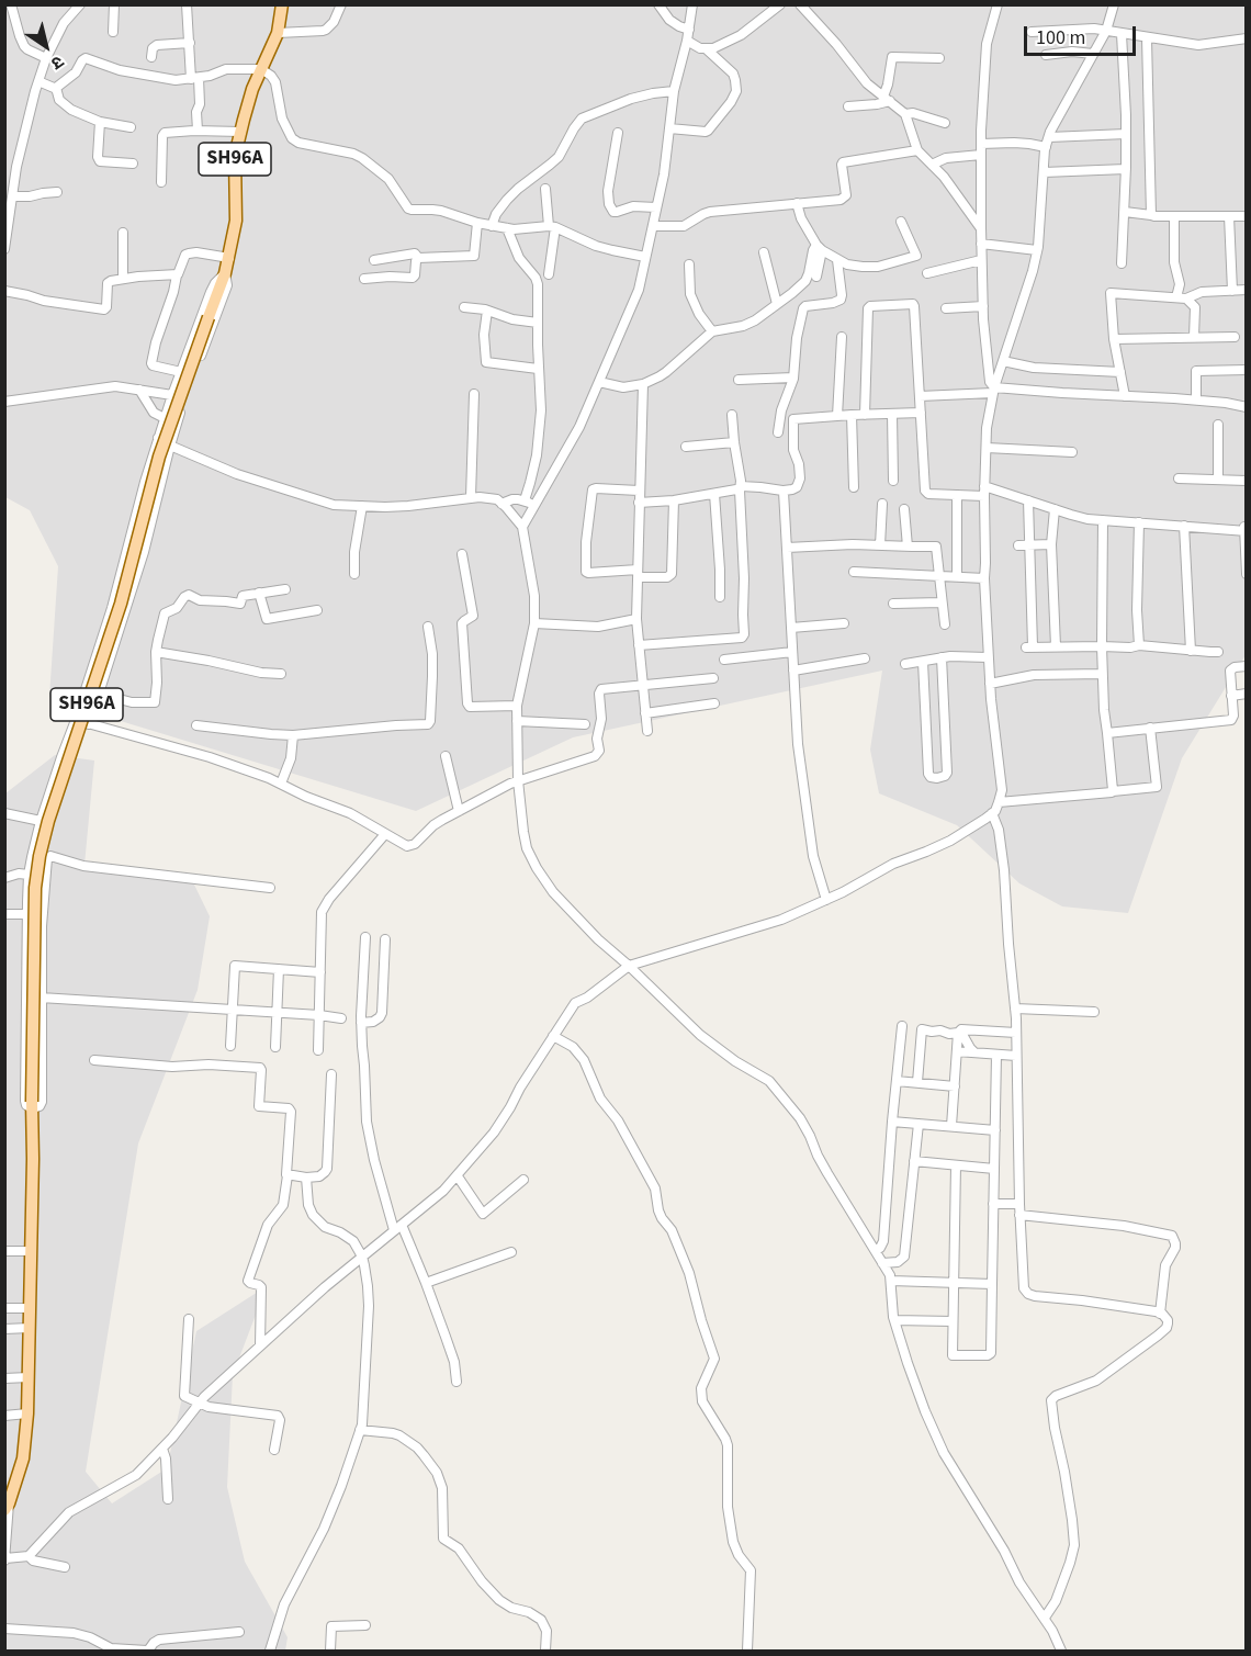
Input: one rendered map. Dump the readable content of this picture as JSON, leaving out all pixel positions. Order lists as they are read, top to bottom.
{
  "streets": {
    "main road": ["SH96A"]
  },
  "scale_bar": "100 m",
  "north": "bottom right"
}
